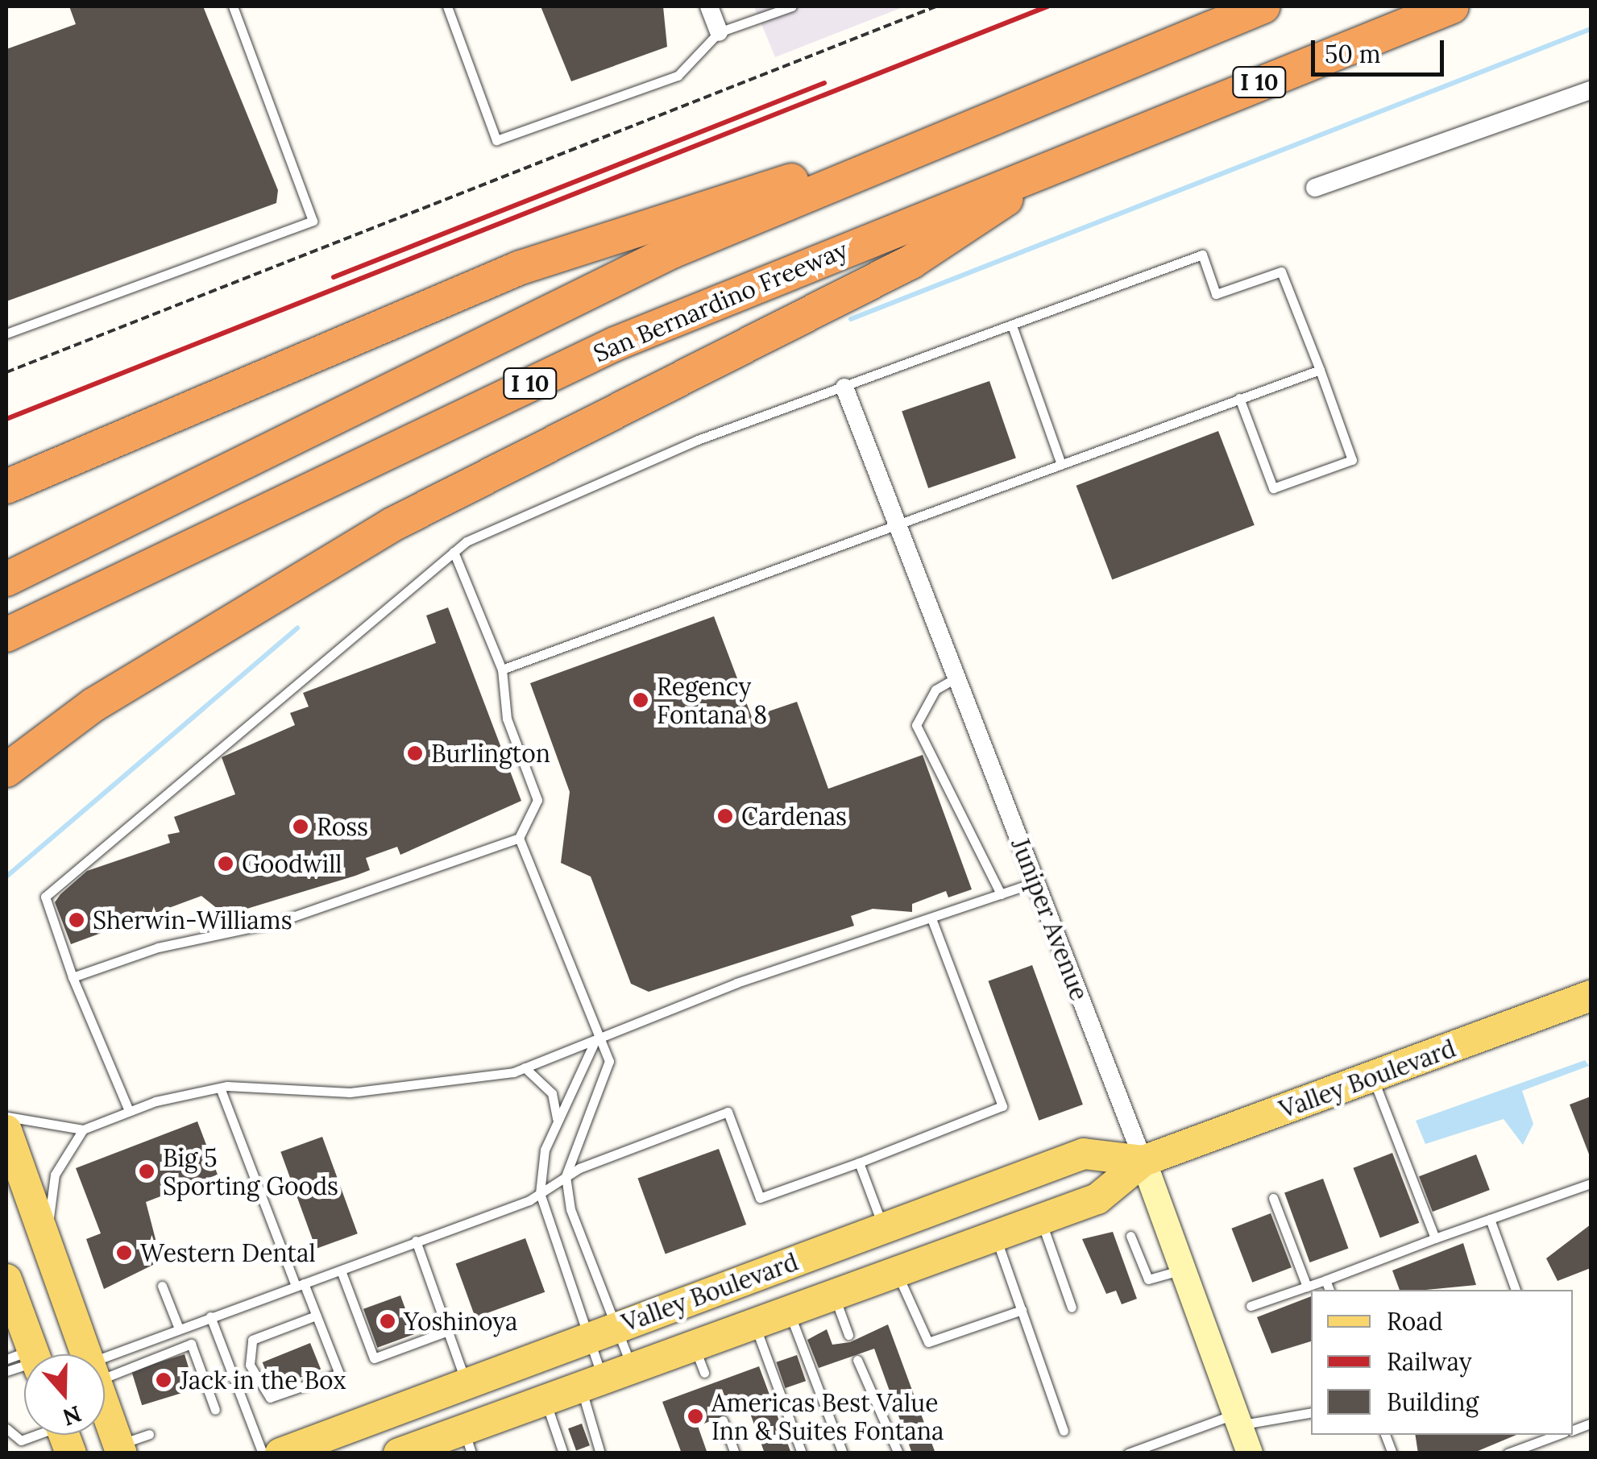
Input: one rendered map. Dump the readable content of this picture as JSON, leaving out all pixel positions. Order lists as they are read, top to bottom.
{
  "streets": {
    "highway": ["I 10", "San Bernardino Freeway"],
    "main road": ["Valley Boulevard"],
    "street": ["Juniper Avenue"]
  },
  "crossings": [
    ["Juniper Avenue", "Valley Boulevard"]
  ],
  "places": [
    "Regency Fontana 8",
    "Burlington",
    "Cardenas",
    "Ross",
    "Goodwill",
    "Sherwin-Williams",
    "Big 5 Sporting Goods",
    "Western Dental",
    "Yoshinoya",
    "Jack in the Box",
    "Americas Best Value Inn & Suites Fontana"
  ],
  "legend": ["Road", "Railway", "Building"],
  "scale_bar": "50 m",
  "north": "bottom"
}
